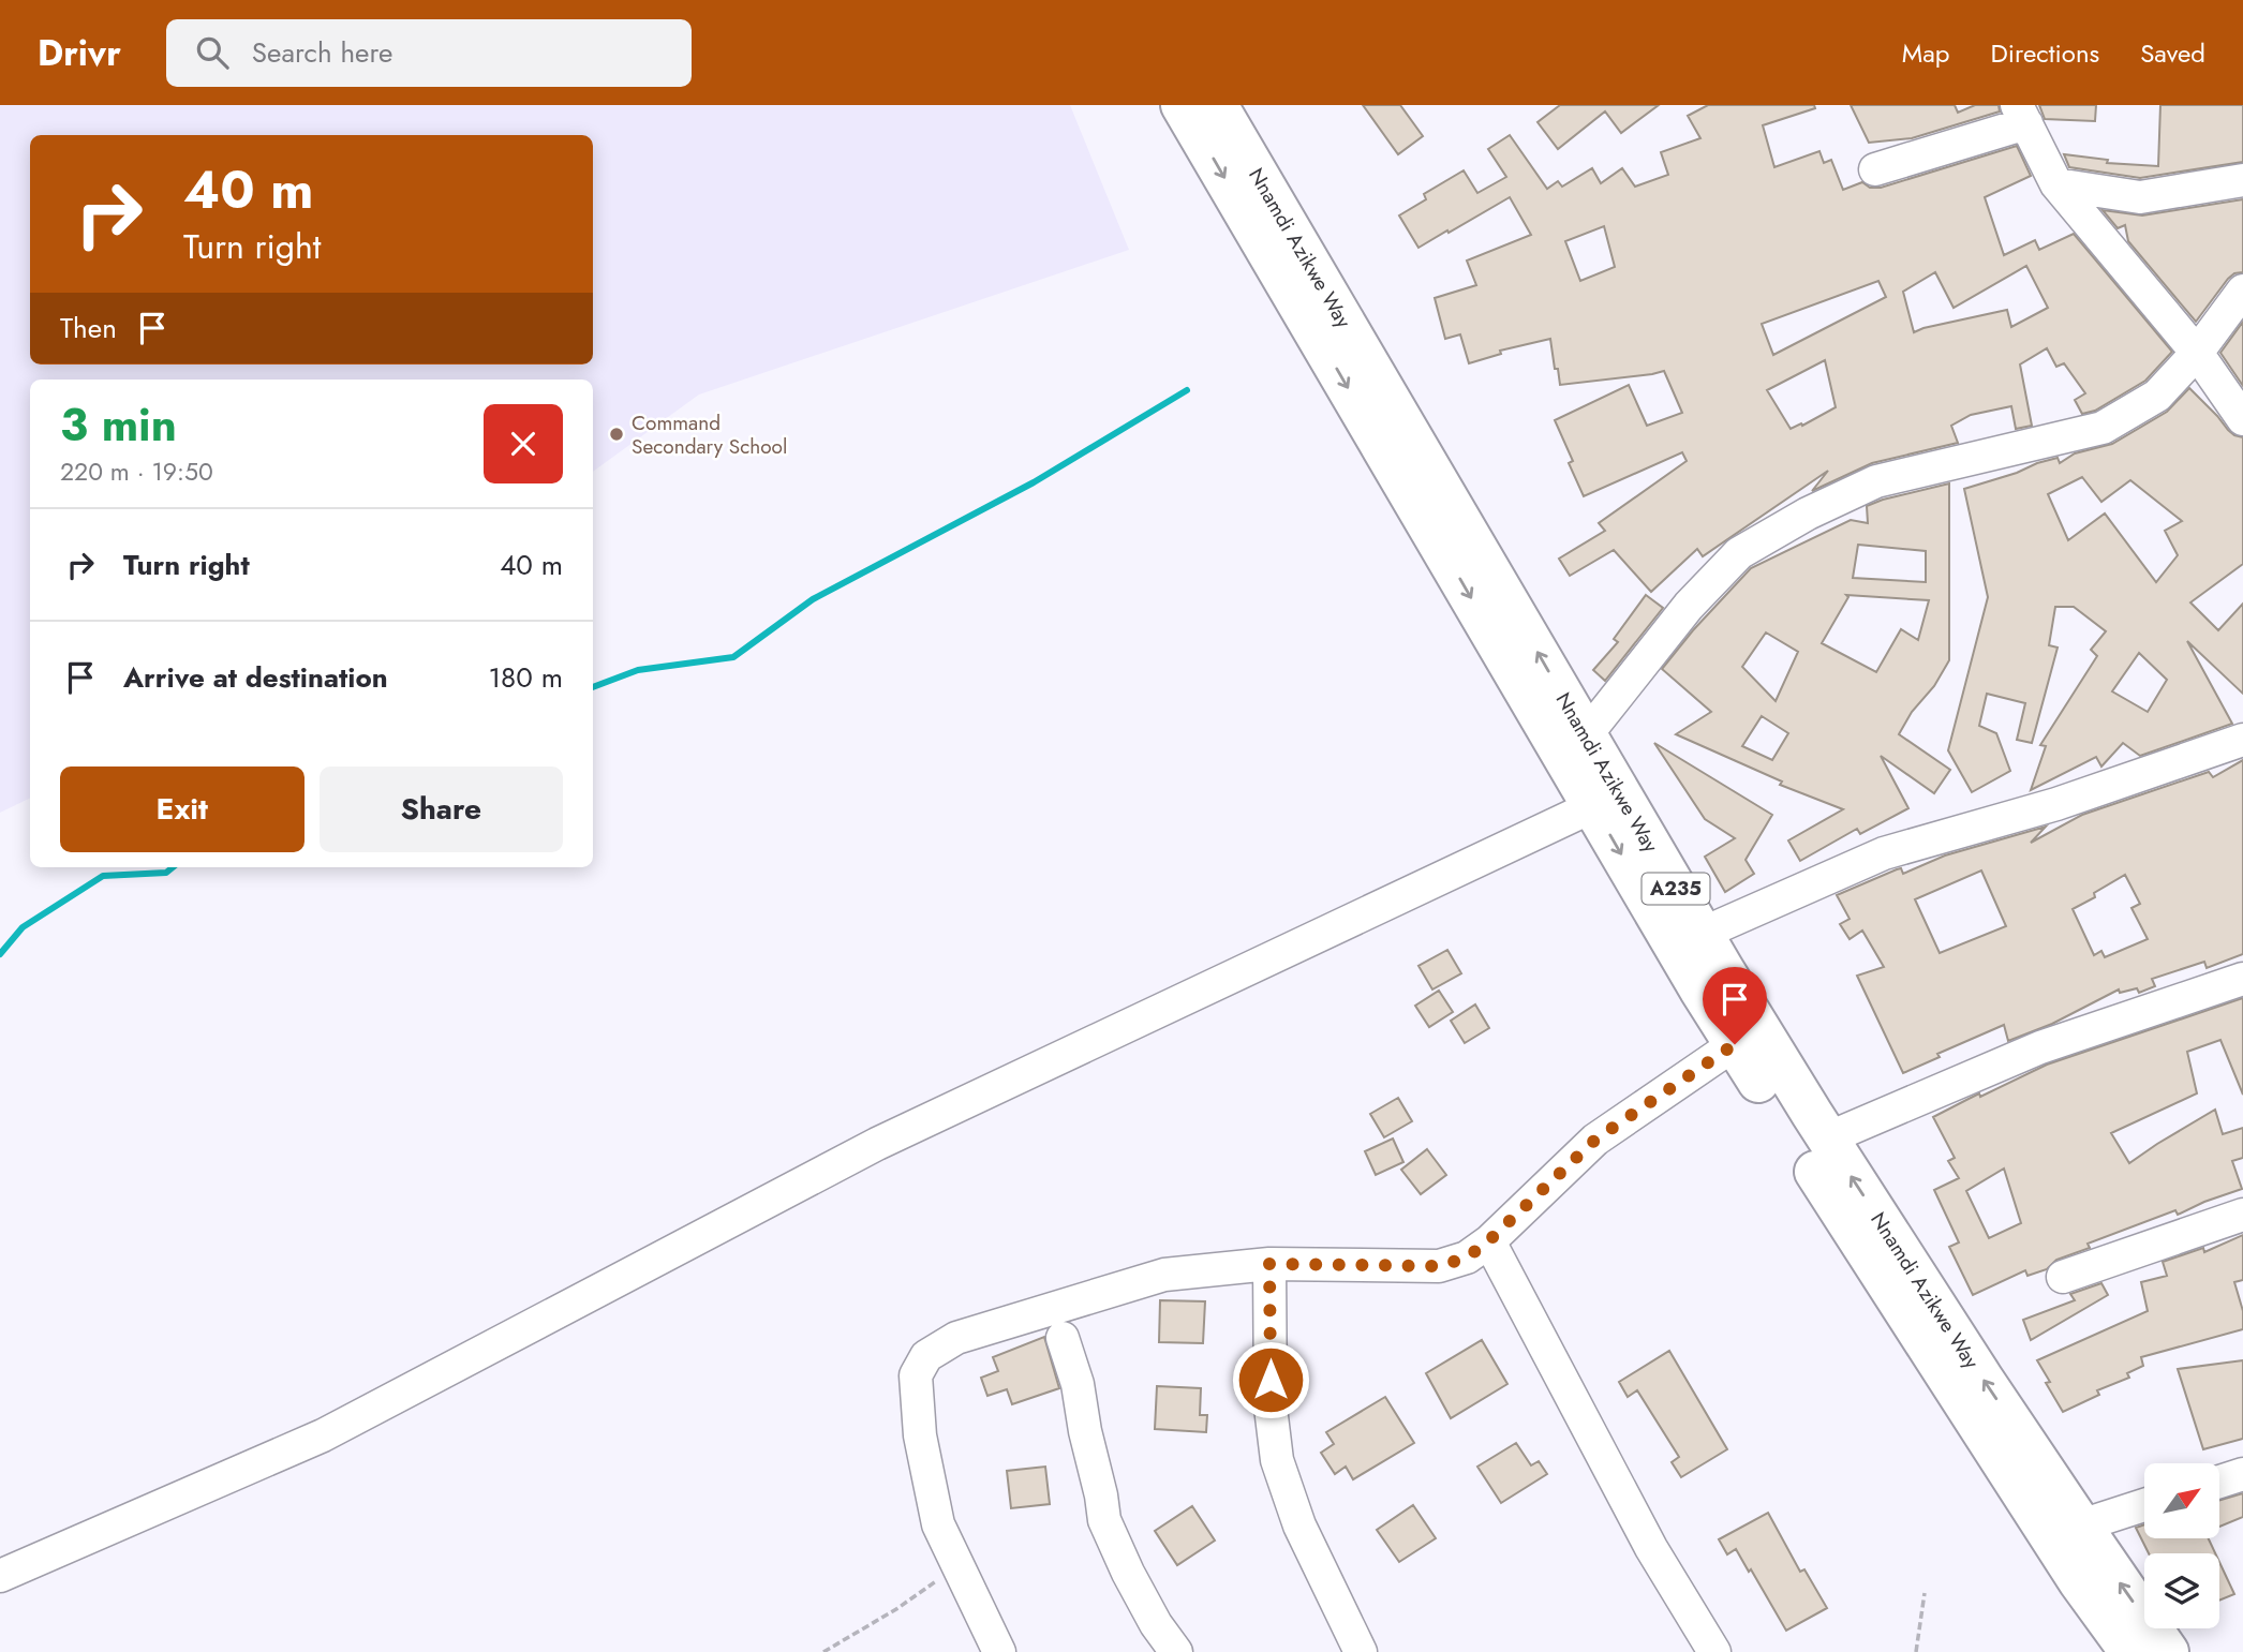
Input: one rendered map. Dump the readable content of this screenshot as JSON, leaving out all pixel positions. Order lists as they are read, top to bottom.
{
  "streets": {
    "highway": ["Nnamdi Azikwe Way", "A235"]
  },
  "places": ["Command Secondary School"],
  "north": "top right",
  "page": {
    "header": "Drivr",
    "search": "Search here",
    "nav": ["Map", "Directions", "Saved"],
    "turn": ["40 m", "Turn right"],
    "then": "Then",
    "heading": ["3 min", "220 m · 19:50"],
    "list": [
      {
        "name": "Turn right",
        "value": "40 m"
      },
      {
        "name": "Arrive at destination",
        "value": "180 m"
      }
    ],
    "buttons": ["Exit", "Share"]
  }
}
